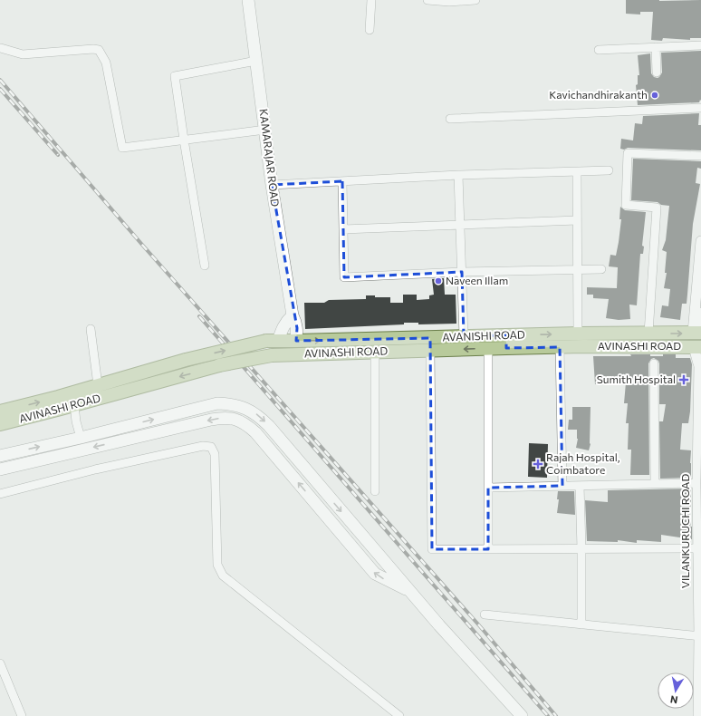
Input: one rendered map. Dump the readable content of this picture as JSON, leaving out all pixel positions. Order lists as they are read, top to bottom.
{
  "streets": {
    "main road": ["KAMARAJAR ROAD", "AVANISHI ROAD", "AVINASHI ROAD"],
    "street": ["VILANKURUCHI ROAD"]
  },
  "crossings": [
    ["KAMARAJAR ROAD", "AVANISHI ROAD"],
    ["AVANISHI ROAD", "AVINASHI ROAD"],
    ["AVINASHI ROAD", "VILANKURUCHI ROAD"]
  ],
  "one_way": ["AVANISHI ROAD"],
  "places": {
    "other": ["Kavichandhirakanth", "Naveen Illam"],
    "health": ["Sumith Hospital", "Rajah Hospital, Coimbatore"]
  },
  "north": "bottom"
}
